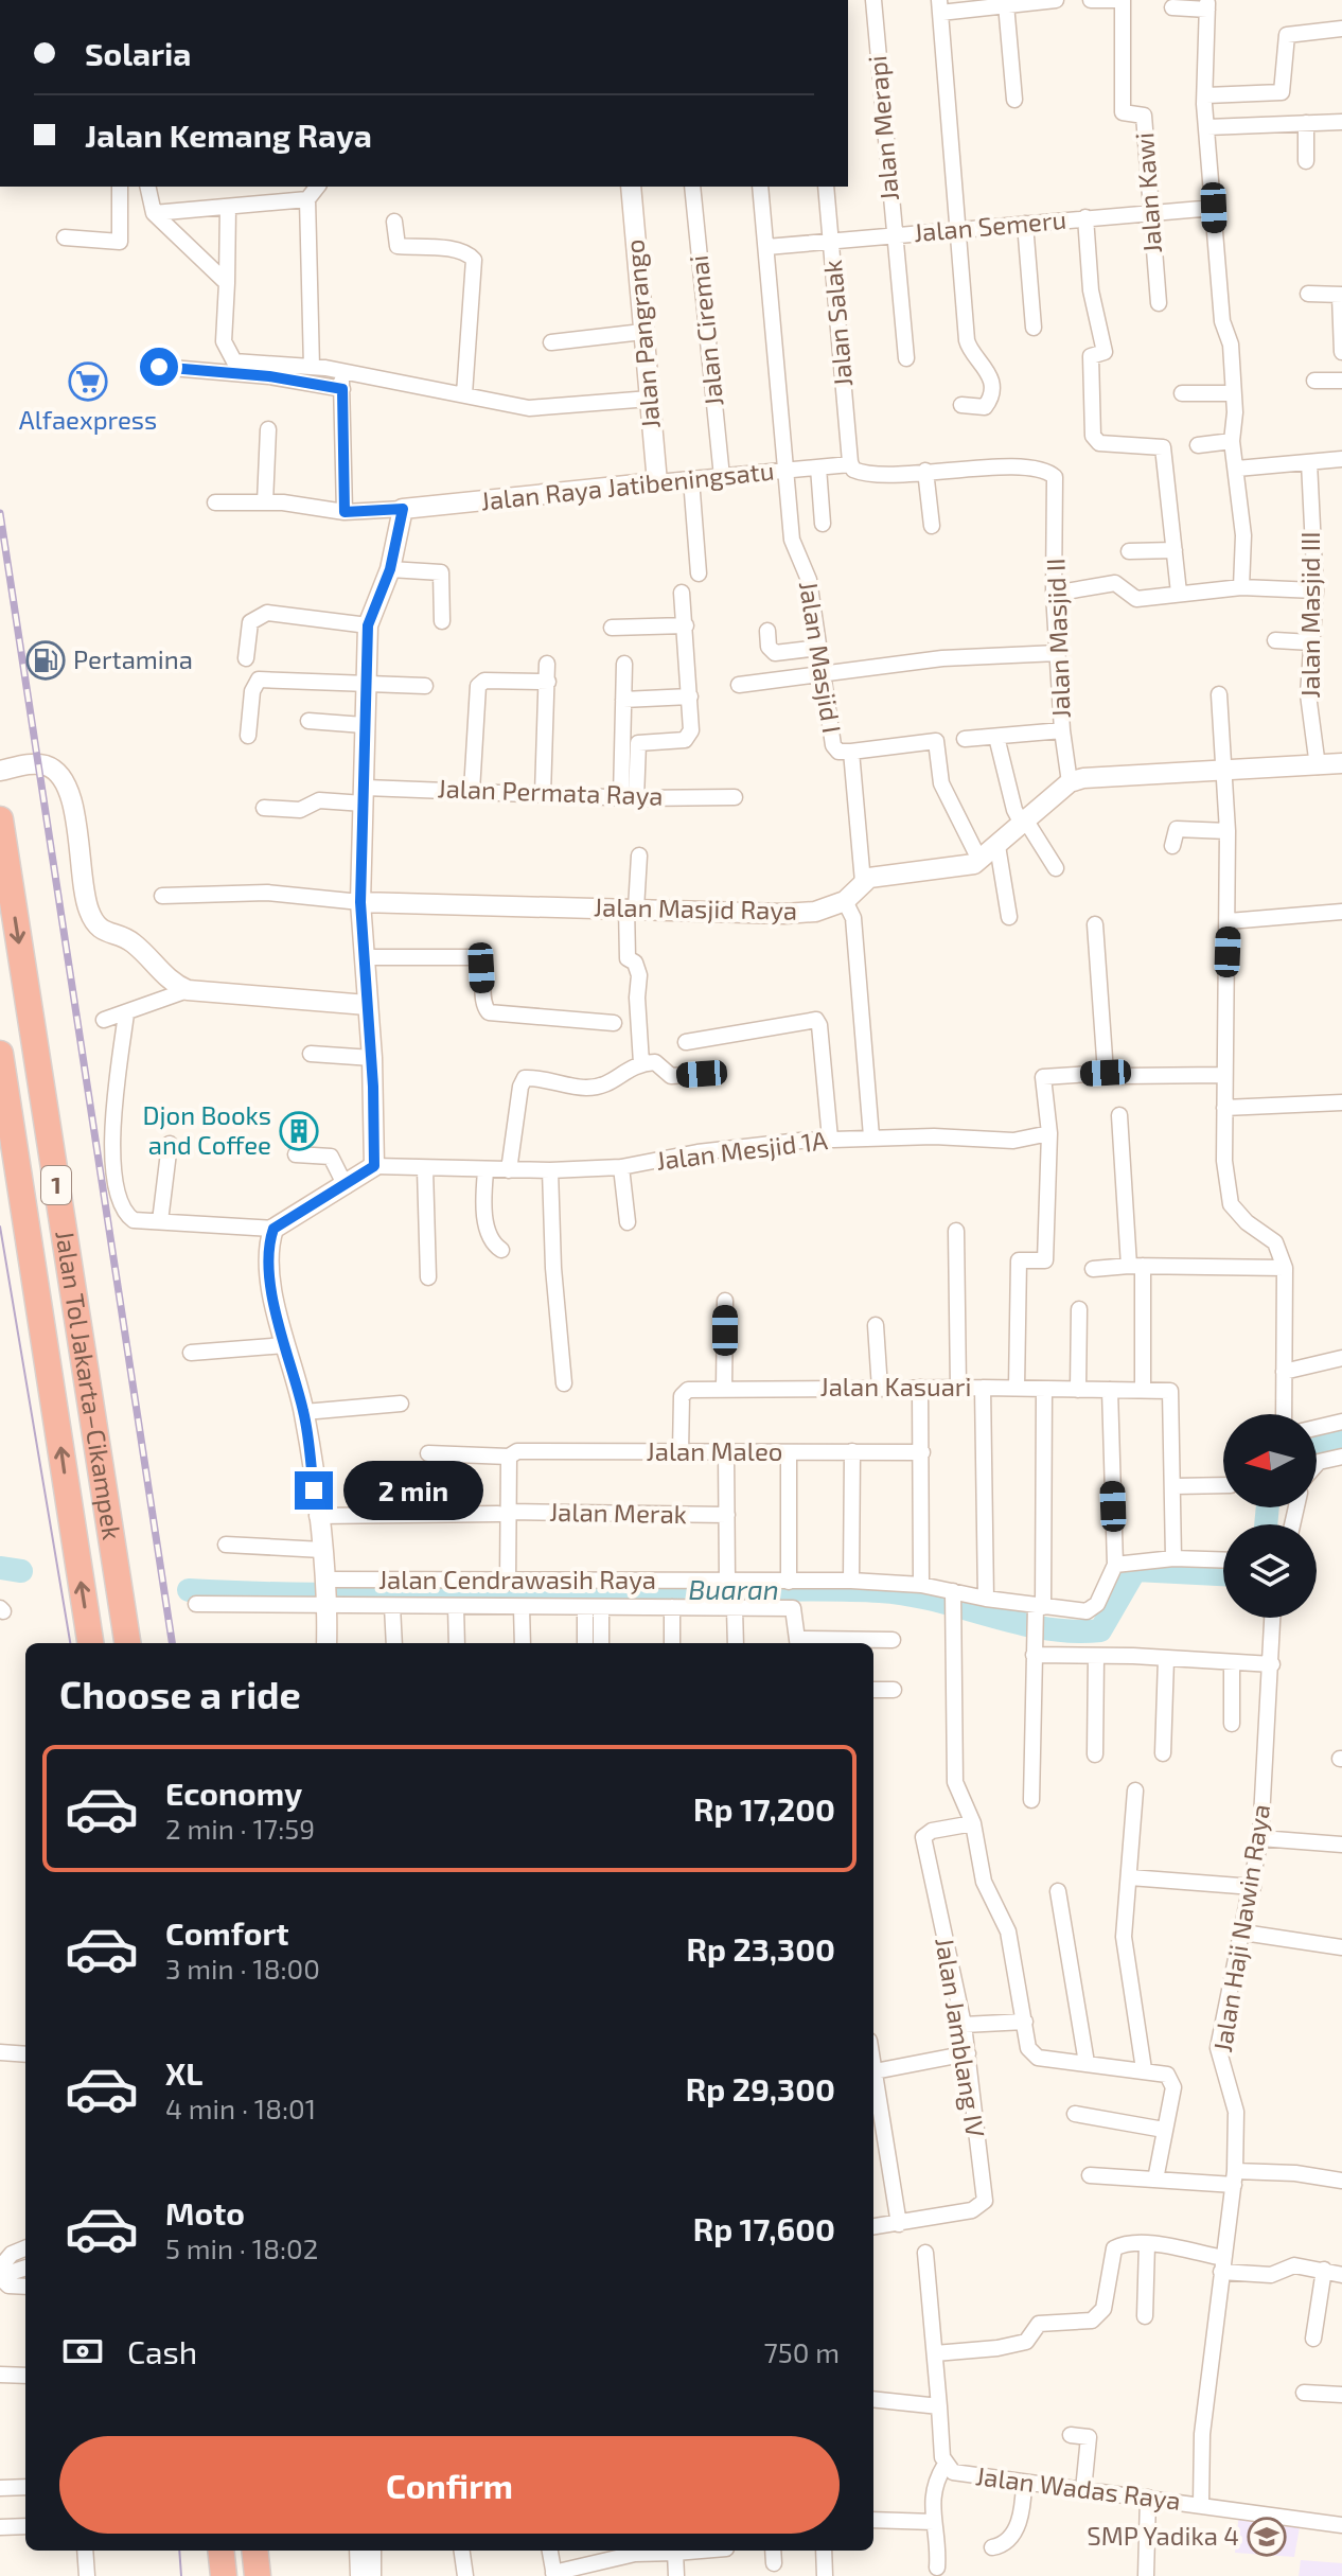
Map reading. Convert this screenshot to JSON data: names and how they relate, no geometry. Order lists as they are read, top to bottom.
{
  "streets": {
    "highway": ["1", "Jalan Tol Jakarta–Cikampek"],
    "street": [
      "Jalan Merapi",
      "Jalan Kawi",
      "Jalan Semeru",
      "Jalan Salak",
      "Jalan Ciremai",
      "Jalan Pangrango",
      "Jalan Raya Jatibeningsatu",
      "Jalan Masjid III",
      "Jalan Masjid II",
      "Jalan Masjid I",
      "Jalan Permata Raya",
      "Jalan Masjid Raya",
      "Jalan Mesjid 1A",
      "Jalan Kasuari",
      "Jalan Maleo",
      "Jalan Merak",
      "Jalan Cendrawasih Raya",
      "Jalan Haji Nawin Raya",
      "Jalan Jamblang IV",
      "Jalan Wadas Raya"
    ]
  },
  "crossings": [
    ["Jalan Merapi", "Jalan Semeru"],
    ["Jalan Kawi", "Jalan Semeru"],
    ["Jalan Semeru", "Jalan Salak"],
    ["Jalan Salak", "Jalan Raya Jatibeningsatu"],
    ["Jalan Ciremai", "Jalan Raya Jatibeningsatu"],
    ["Jalan Pangrango", "Jalan Raya Jatibeningsatu"],
    ["Jalan Raya Jatibeningsatu", "Jalan Masjid II"],
    ["Jalan Raya Jatibeningsatu", "Jalan Masjid I"],
    ["Jalan Kasuari", "Jalan Maleo"],
    ["Jalan Haji Nawin Raya", "Jalan Wadas Raya"]
  ],
  "water": ["Buaran"],
  "places": {
    "supermarket": ["Alfaexpress"],
    "fuel station": ["Pertamina"],
    "building": ["Djon Books and Coffee"],
    "school or university": ["SMP Yadika 4"]
  },
  "north": "left",
  "page": {
    "banner": ["Solaria", "Jalan Kemang Raya"],
    "bubble": "2 min",
    "heading": "Choose a ride",
    "list": [
      {
        "name": "Economy",
        "note": "2 min · 17:59",
        "value": "Rp 17,200"
      },
      {
        "name": "Comfort",
        "note": "3 min · 18:00",
        "value": "Rp 23,300"
      },
      {
        "name": "XL",
        "note": "4 min · 18:01",
        "value": "Rp 29,300"
      },
      {
        "name": "Moto",
        "note": "5 min · 18:02",
        "value": "Rp 17,600"
      }
    ],
    "pay": ["Cash", "750 m"],
    "buttons": "Confirm"
  }
}
